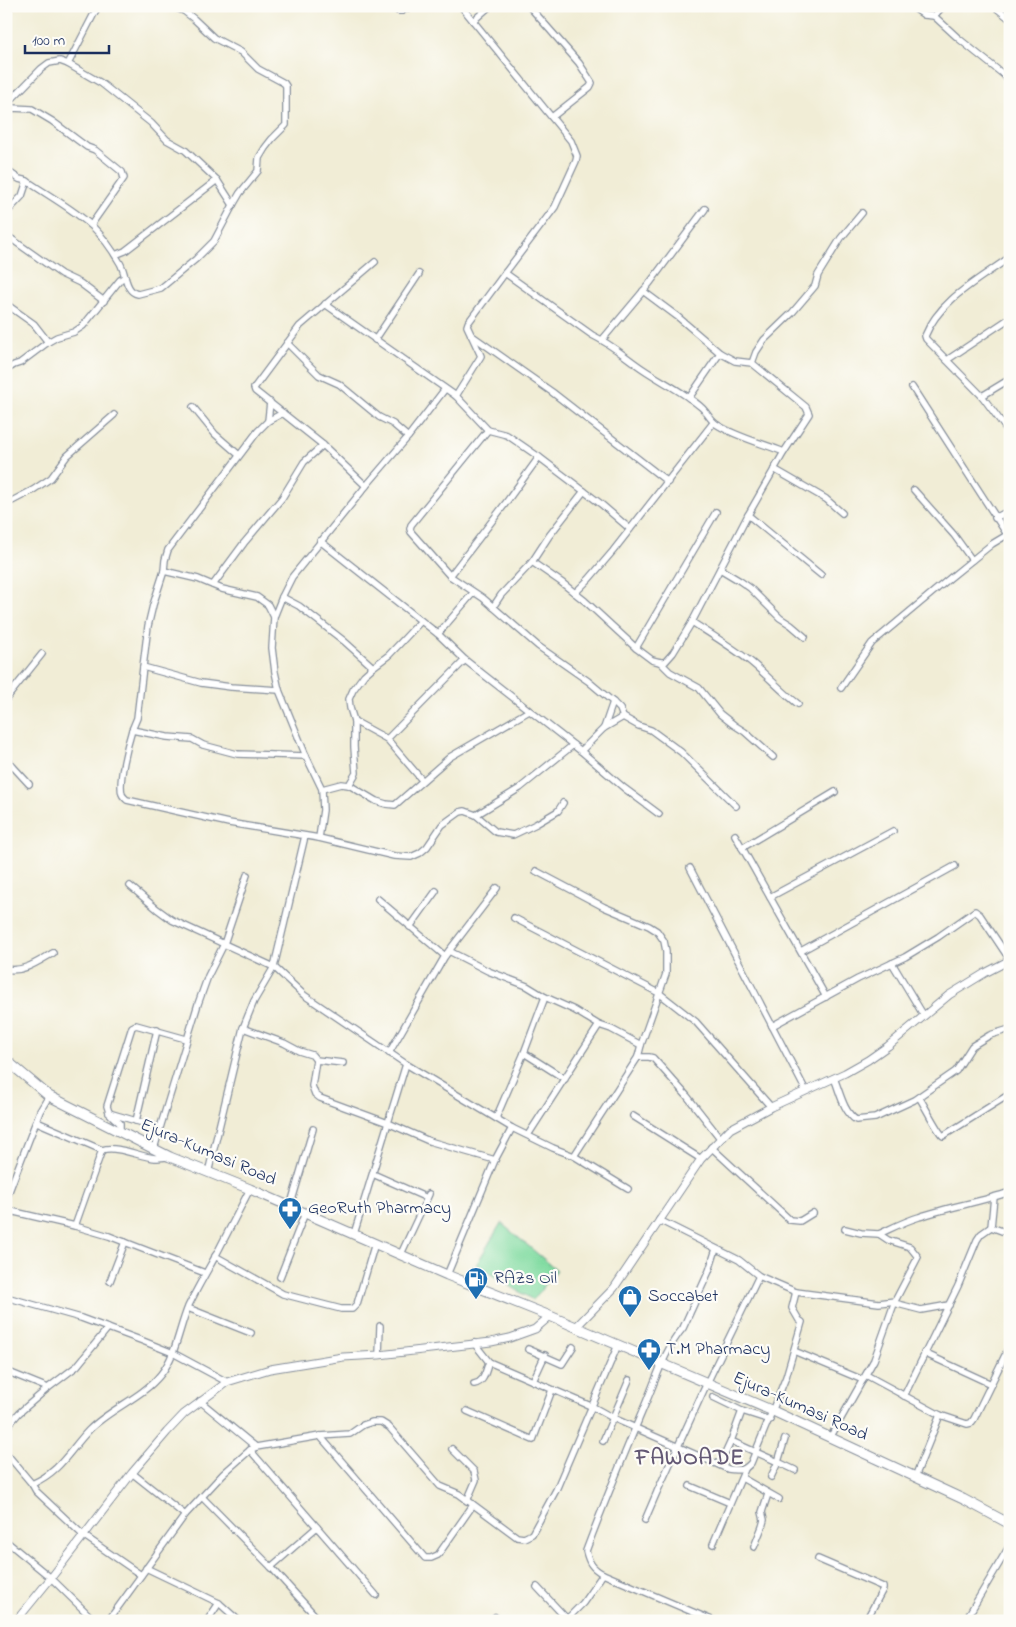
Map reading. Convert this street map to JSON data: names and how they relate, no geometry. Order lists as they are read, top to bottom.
{
  "streets": {
    "main road": ["Ejura-Kumasi Road"]
  },
  "districts": ["FAWOADE"],
  "places": {
    "pharmacy": ["GeoRuth Pharmacy", "T.M Pharmacy"],
    "fuel station": ["RAZs Oil"],
    "shop": ["Soccabet"]
  },
  "scale_bar": "100 m"
}
